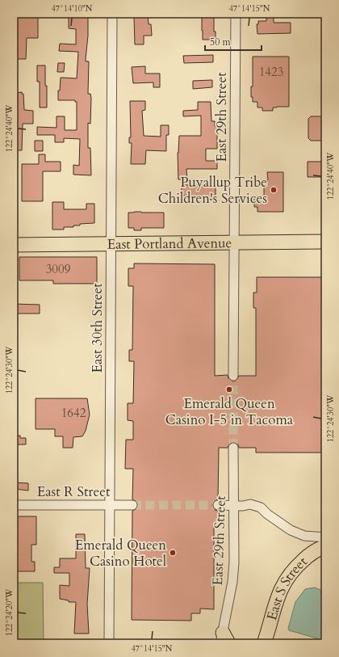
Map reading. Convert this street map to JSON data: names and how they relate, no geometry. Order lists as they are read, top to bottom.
{
  "streets": {
    "main road": ["East Portland Avenue", "East S Street"],
    "street": ["East 29th Street", "East 30th Street", "East R Street"]
  },
  "crossings": [
    ["East 29th Street", "East Portland Avenue"],
    ["East Portland Avenue", "East 30th Street"],
    ["East 30th Street", "East R Street"]
  ],
  "places": ["Puyallup Tribe Children's Services", "Emerald Queen Casino I-5 in Tacoma", "Emerald Queen Casino Hotel"],
  "house_numbers": ["1423", "3009", "1642"],
  "scale_bar": "50 m",
  "coordinates": [
    "47°14'10\"N",
    "47°14'15\"N",
    "122°24'40\"W",
    "122°24'30\"W",
    "122°24'20\"W"
  ]
}
